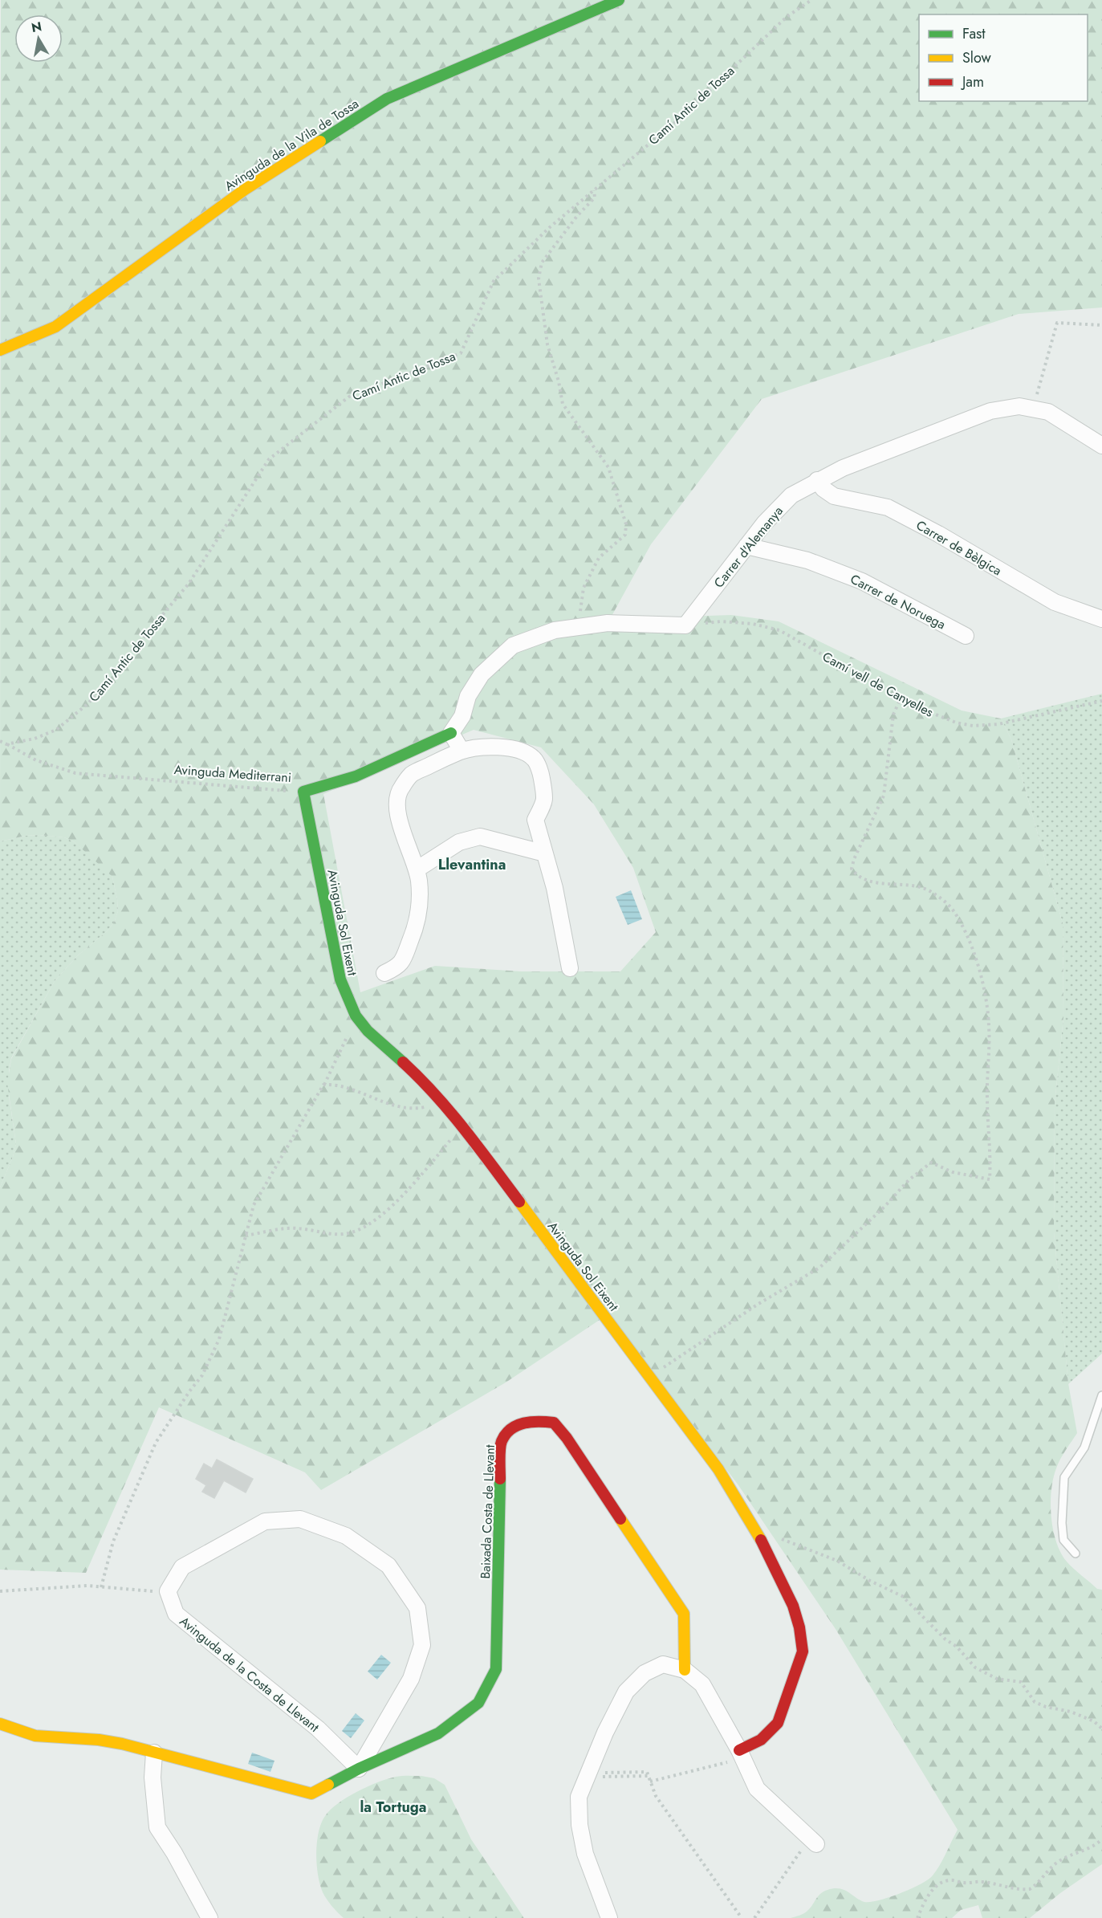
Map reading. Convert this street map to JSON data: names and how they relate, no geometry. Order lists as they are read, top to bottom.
{
  "streets": {
    "street": [
      "Avinguda de la Vila de Tossa",
      "Carrer d'Alemanya",
      "Carrer de Bèlgica",
      "Carrer de Noruega",
      "Avinguda Mediterrani",
      "Avinguda Sol Eixent",
      "Baixada Costa de Llevant",
      "Avinguda de la Costa de Llevant"
    ],
    "path": ["Camí Antic de Tossa", "Camí vell de Canyelles"]
  },
  "crossings": [
    ["Camí Antic de Tossa", "Avinguda Mediterrani"],
    ["Carrer d'Alemanya", "Carrer de Bèlgica"],
    ["Carrer d'Alemanya", "Carrer de Noruega"],
    ["Carrer d'Alemanya", "Camí vell de Canyelles"],
    ["Avinguda Mediterrani", "Avinguda Sol Eixent"],
    ["Baixada Costa de Llevant", "Avinguda de la Costa de Llevant"]
  ],
  "districts": ["Llevantina", "la Tortuga"],
  "legend": ["Fast", "Slow", "Jam"],
  "north": "top"
}
